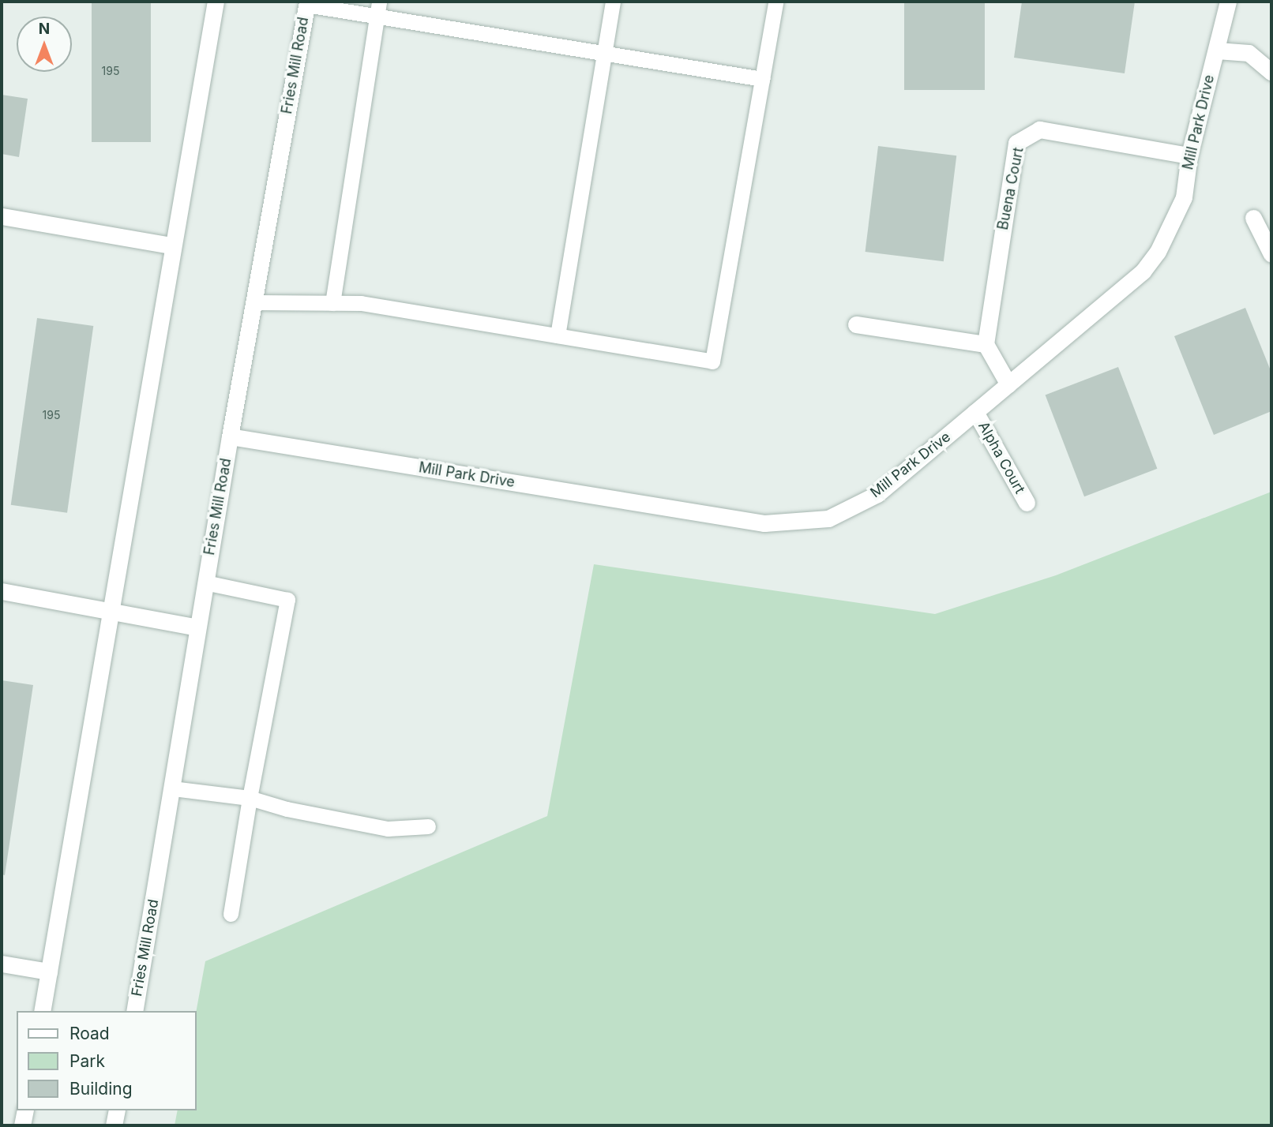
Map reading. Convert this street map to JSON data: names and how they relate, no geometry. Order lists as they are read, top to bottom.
{
  "streets": {
    "street": [
      "Fries Mill Road",
      "Mill Park Drive",
      "Buena Court",
      "Alpha Court"
    ]
  },
  "crossings": [
    ["Fries Mill Road", "Mill Park Drive"],
    ["Mill Park Drive", "Buena Court"],
    ["Mill Park Drive", "Alpha Court"]
  ],
  "house_numbers": ["195", "195"],
  "legend": ["Road", "Park", "Building"],
  "north": "top"
}
